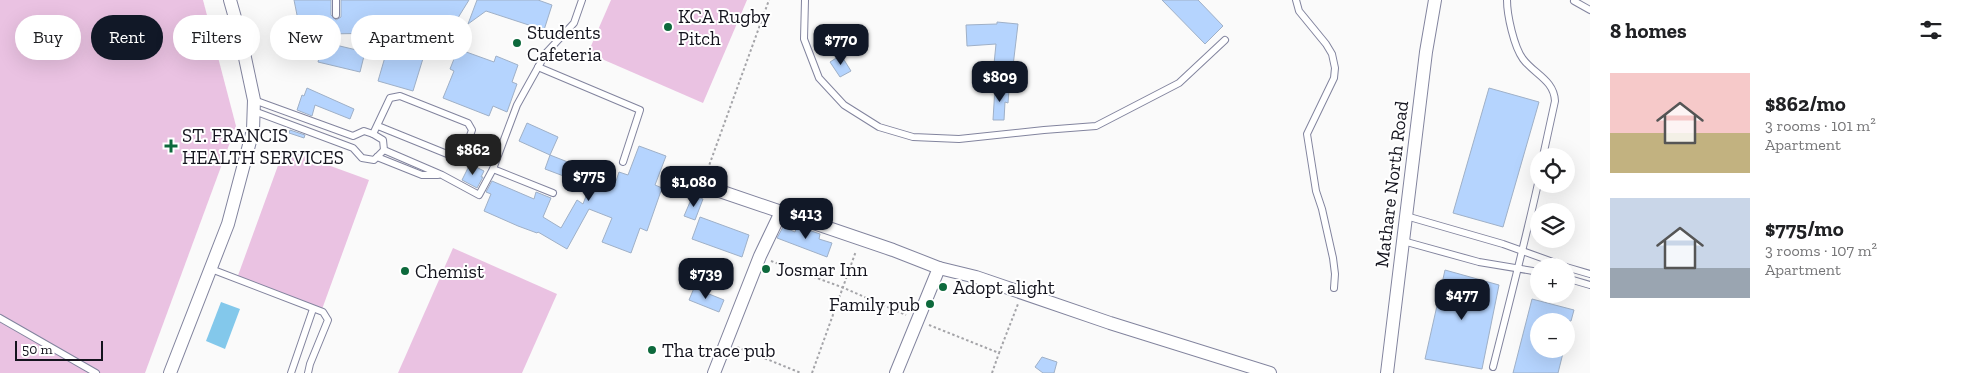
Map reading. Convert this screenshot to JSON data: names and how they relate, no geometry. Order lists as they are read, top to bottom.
{
  "streets": {
    "street": ["Mathare North Road"]
  },
  "places": {
    "other": [
      "KCA Rugby Pitch",
      "Students Cafeteria",
      "Josmar Inn",
      "Chemist",
      "Adopt alight",
      "Family pub",
      "Tha trace pub"
    ],
    "health": ["ST. FRANCIS HEALTH SERVICES"]
  },
  "scale_bar": "50 m",
  "page": {
    "heading": "8 homes",
    "chip": [
      "Buy",
      "Rent",
      "Filters",
      "New",
      "Apartment"
    ],
    "price": [
      "$770",
      "$809",
      "$862",
      "$775",
      "$1,080",
      "$413",
      "$739",
      "$477"
    ],
    "list": [
      {
        "name": "$862/mo",
        "note": "3 rooms · 101 m² · Apartment"
      },
      {
        "name": "$775/mo",
        "note": "3 rooms · 107 m² · Apartment"
      }
    ],
    "map_buttons": ["+", "−"],
    "scale": "50 m"
  }
}
